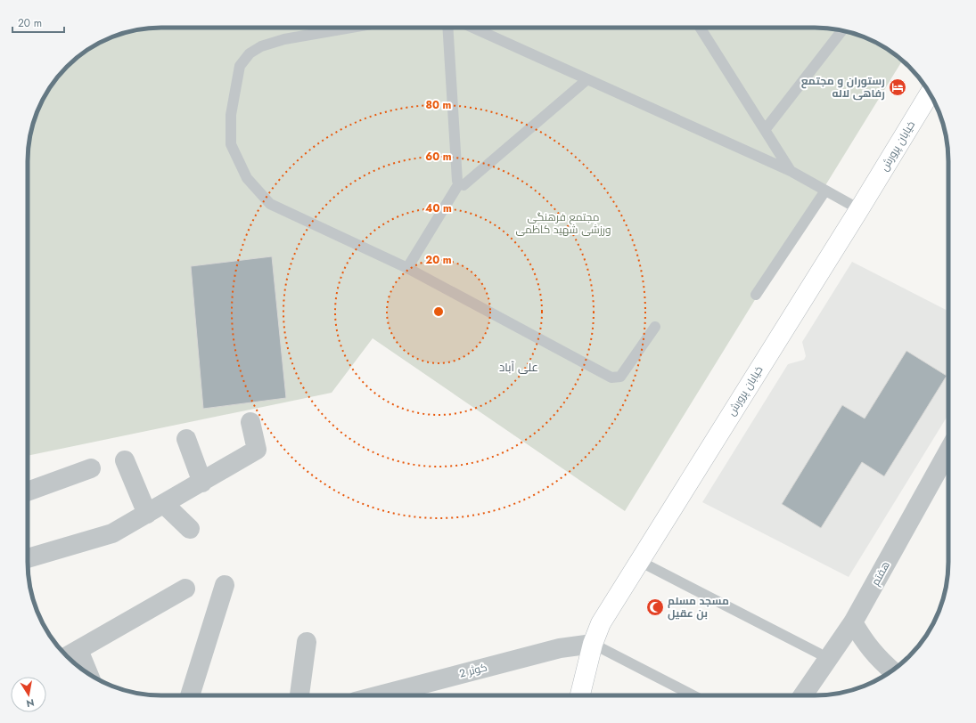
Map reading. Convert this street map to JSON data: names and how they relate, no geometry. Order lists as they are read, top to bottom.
{
  "streets": {
    "street": ["خیابان پرورش", "هفتم", "کوثر 2"]
  },
  "crossings": [
    ["خیابان پرورش", "کوثر 2"]
  ],
  "districts": ["علی آباد"],
  "parks": ["مجتمع فرهنگی ورزشی شهید کاظمی"],
  "places": {
    "hotel": ["رستوران و مجتمع رفاهی لاله"],
    "mosque": ["مسجد مسلم بن عقیل"]
  },
  "scale_bar": "20 m",
  "north": "bottom",
  "rings": [
    "80 m",
    "60 m",
    "40 m",
    "20 m"
  ]
}
